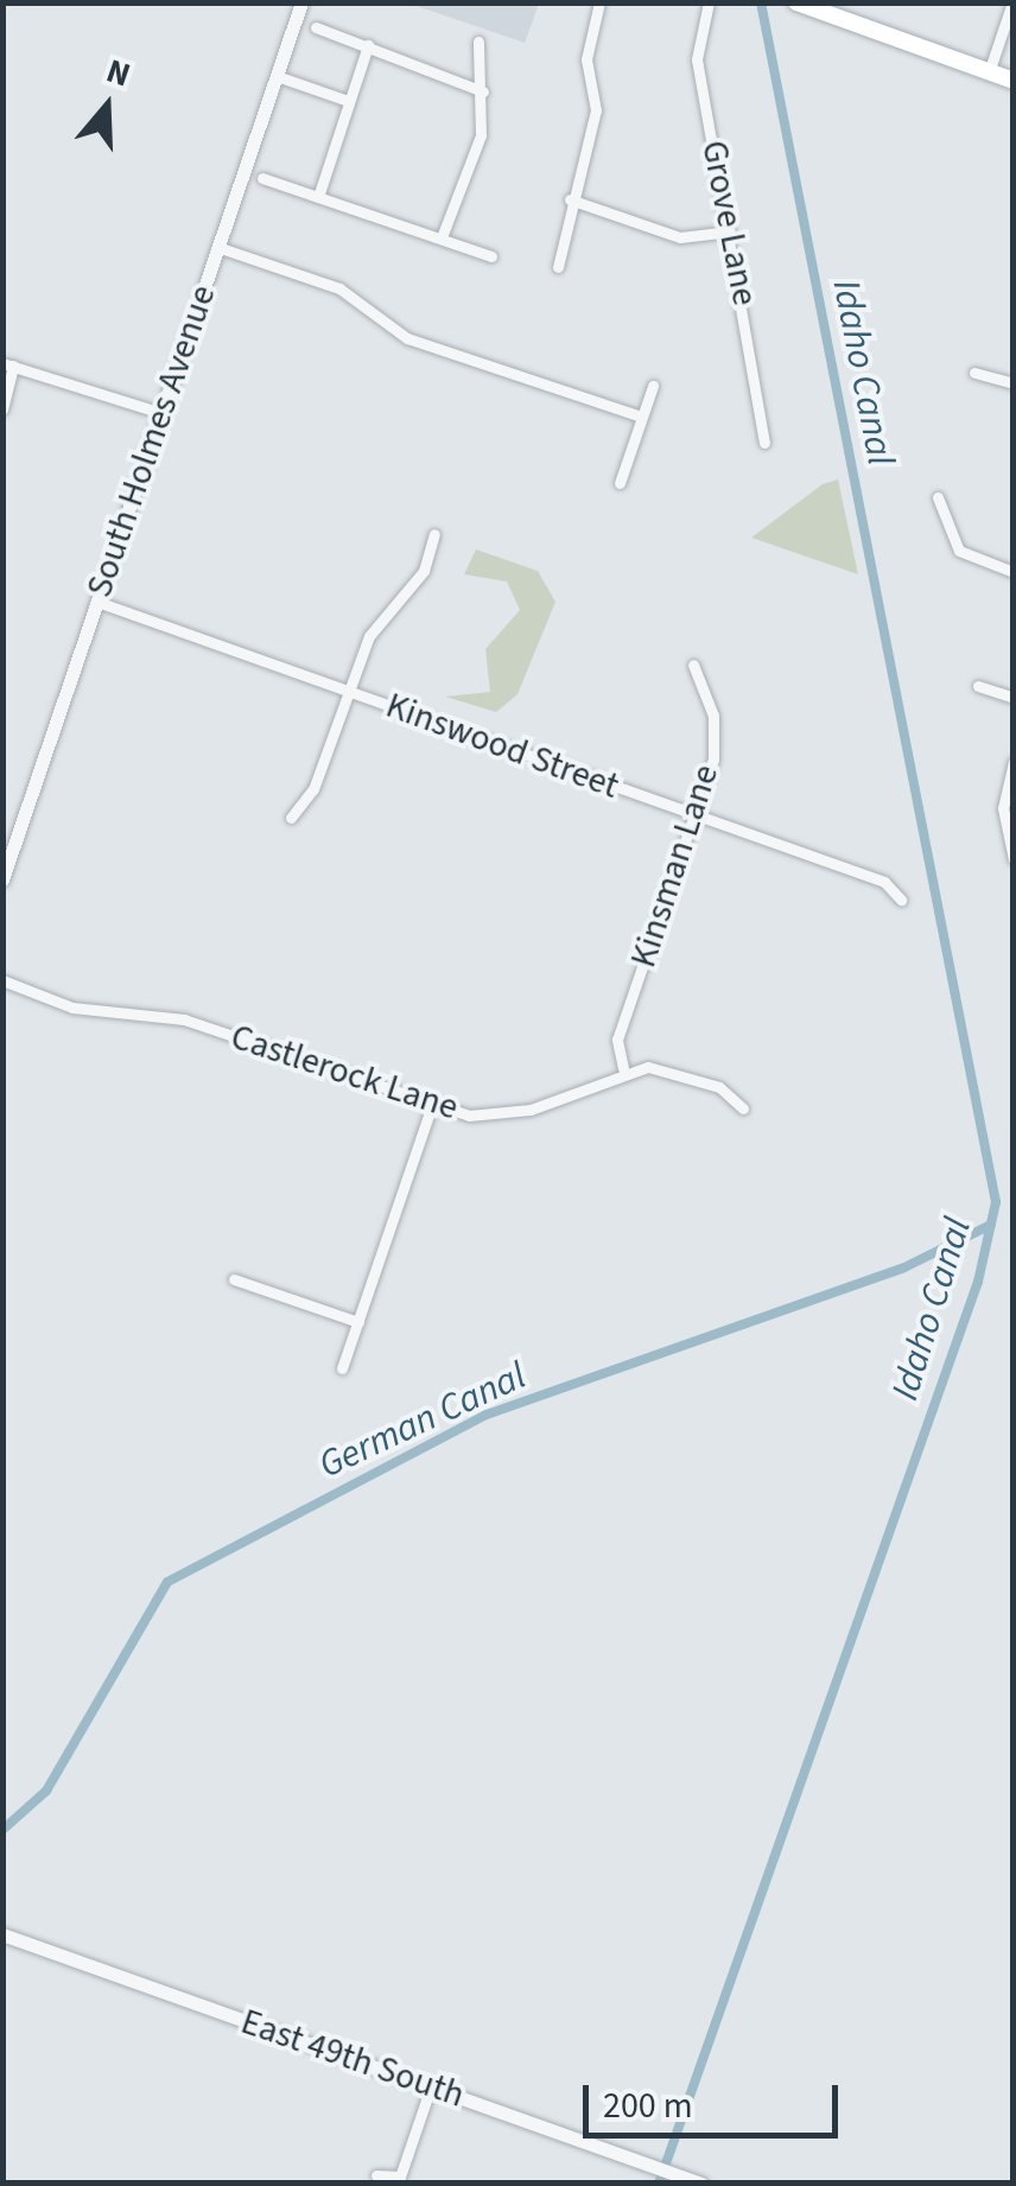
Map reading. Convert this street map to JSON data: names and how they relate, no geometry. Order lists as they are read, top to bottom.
{
  "streets": {
    "street": [
      "Grove Lane",
      "South Holmes Avenue",
      "Kinswood Street",
      "Kinsman Lane",
      "Castlerock Lane",
      "East 49th South"
    ]
  },
  "crossings": [
    ["South Holmes Avenue", "Kinswood Street"],
    ["Kinswood Street", "Kinsman Lane"],
    ["Kinsman Lane", "Castlerock Lane"]
  ],
  "water": ["Idaho Canal", "German Canal"],
  "scale_bar": "200 m",
  "north": "top"
}
